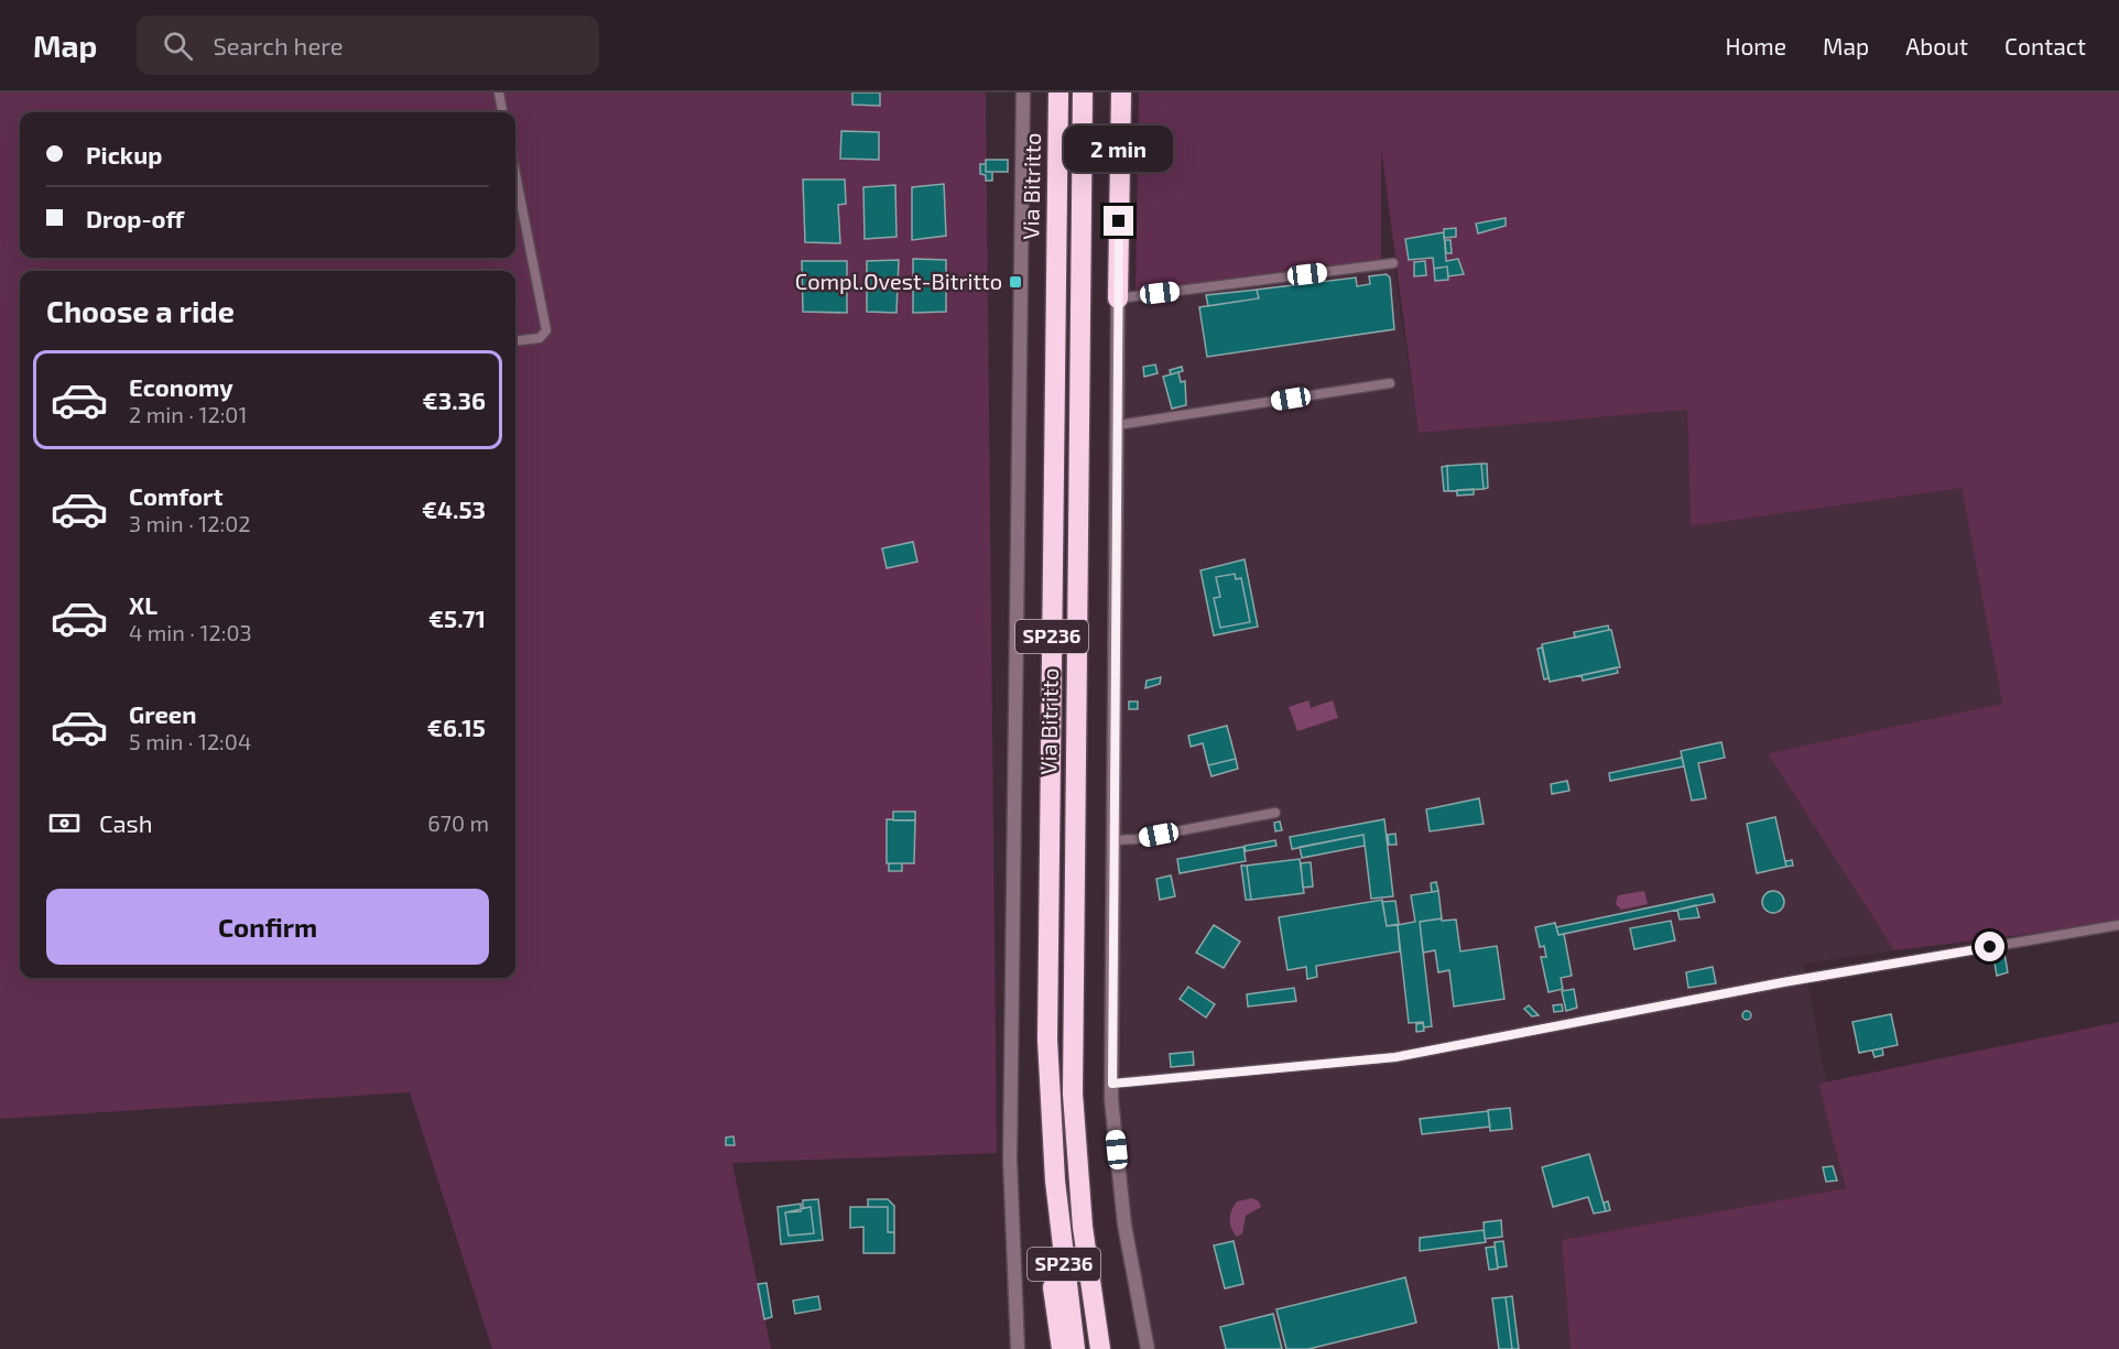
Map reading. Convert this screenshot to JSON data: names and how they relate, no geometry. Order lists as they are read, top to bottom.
{
  "streets": {
    "highway": ["Via Bitritto", "SP236"]
  },
  "places": {
    "transit": ["Compl.Ovest-Bitritto"]
  },
  "page": {
    "header": "Map",
    "search": "Search here",
    "nav": [
      "Home",
      "Map",
      "About",
      "Contact"
    ],
    "banner": ["Pickup", "Drop-off"],
    "bubble": "2 min",
    "heading": "Choose a ride",
    "list": [
      {
        "name": "Economy",
        "note": "2 min · 12:01",
        "value": "€3.36"
      },
      {
        "name": "Comfort",
        "note": "3 min · 12:02",
        "value": "€4.53"
      },
      {
        "name": "XL",
        "note": "4 min · 12:03",
        "value": "€5.71"
      },
      {
        "name": "Green",
        "note": "5 min · 12:04",
        "value": "€6.15"
      }
    ],
    "pay": ["Cash", "670 m"],
    "buttons": "Confirm"
  }
}
